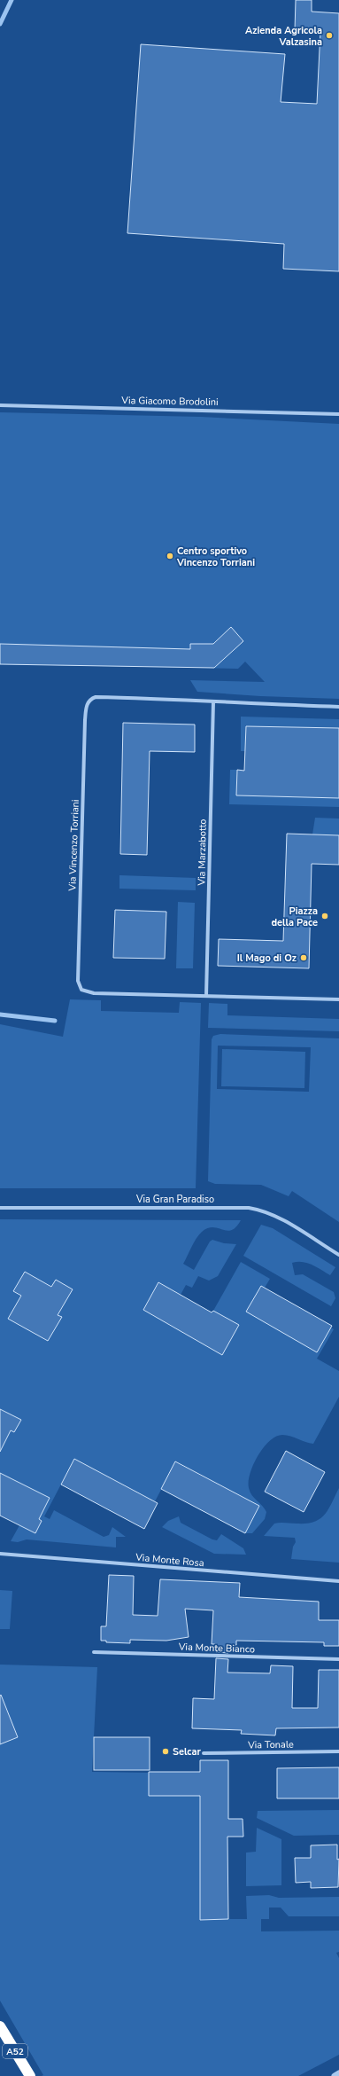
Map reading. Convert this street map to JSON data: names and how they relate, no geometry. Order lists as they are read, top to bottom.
{
  "streets": {
    "highway": ["A52"],
    "street": [
      "Via Giacomo Brodolini",
      "Via Vincenzo Torriani",
      "Via Marzabotto",
      "Via Gran Paradiso",
      "Via Monte Rosa",
      "Via Monte Bianco",
      "Via Tonale"
    ]
  },
  "crossings": [
    ["Via Vincenzo Torriani", "Via Marzabotto"]
  ],
  "places": [
    "Azienda Agricola Valzasina",
    "Centro sportivo Vincenzo Torriani",
    "Piazza della Pace",
    "Il Mago di Oz",
    "Selcar"
  ]
}
